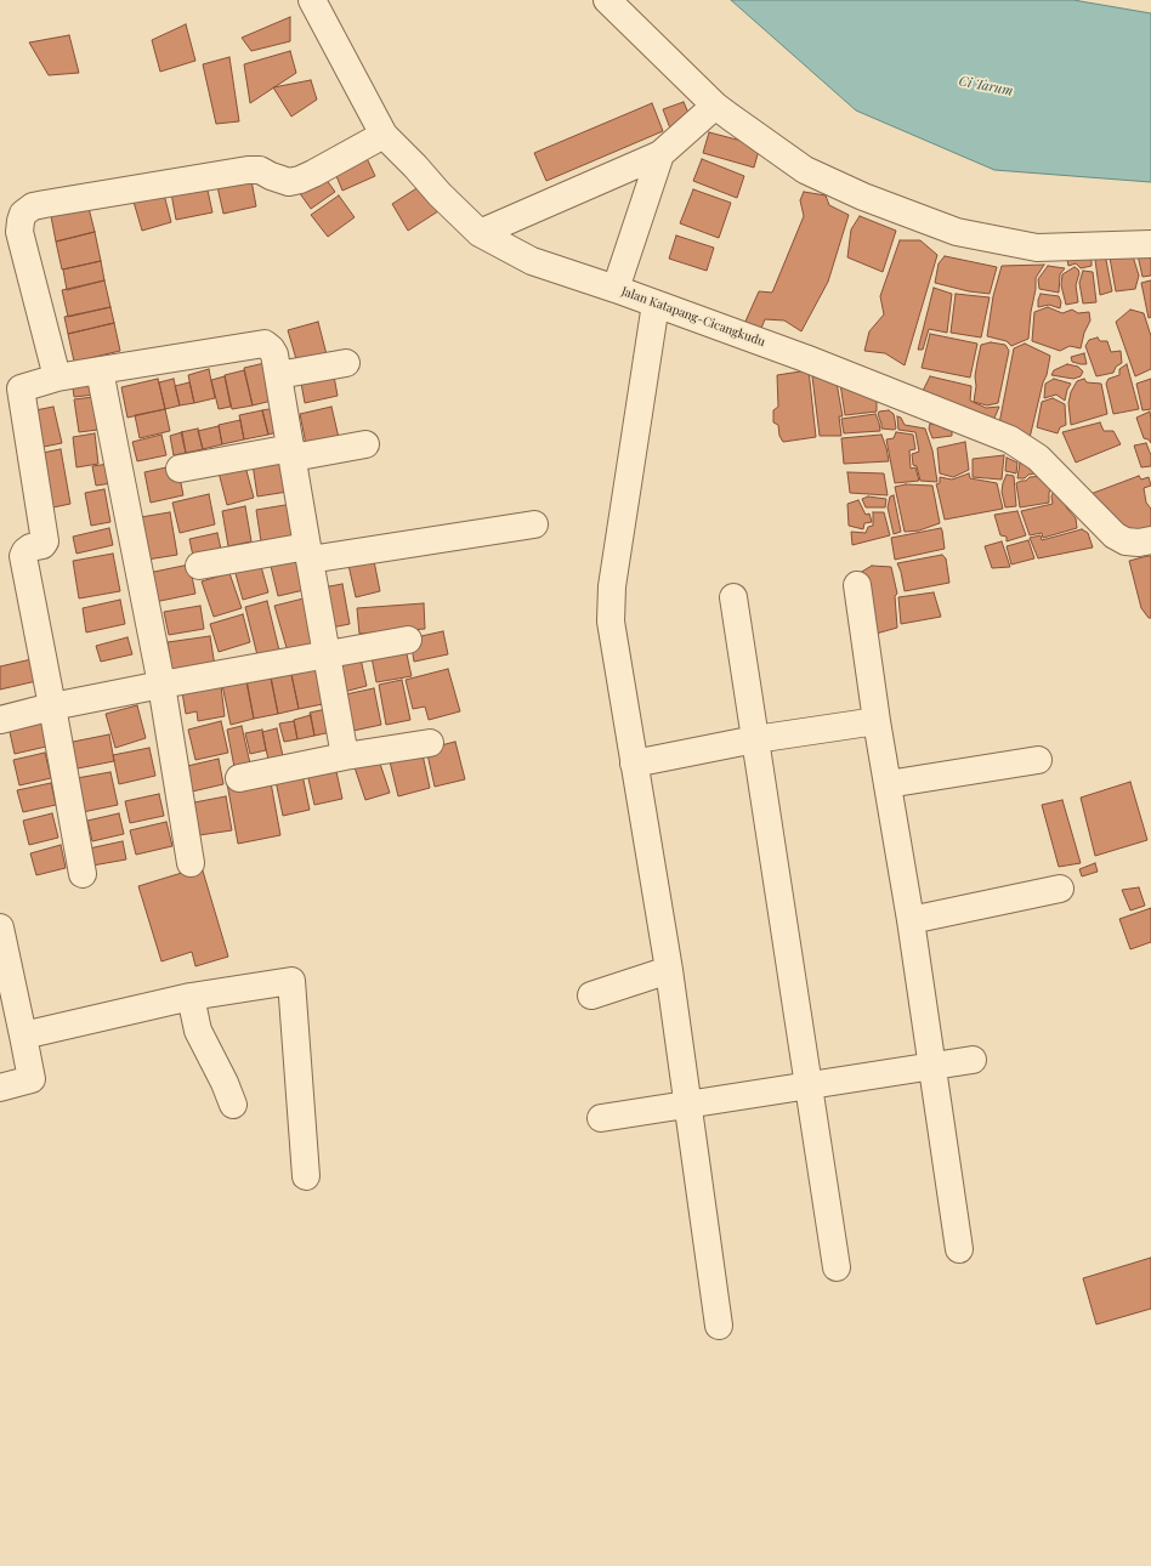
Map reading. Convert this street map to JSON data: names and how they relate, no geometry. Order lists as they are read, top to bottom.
{
  "streets": {
    "street": ["Jalan Katapang-Cicangkudu"]
  },
  "water": ["Ci Tarum"]
}
